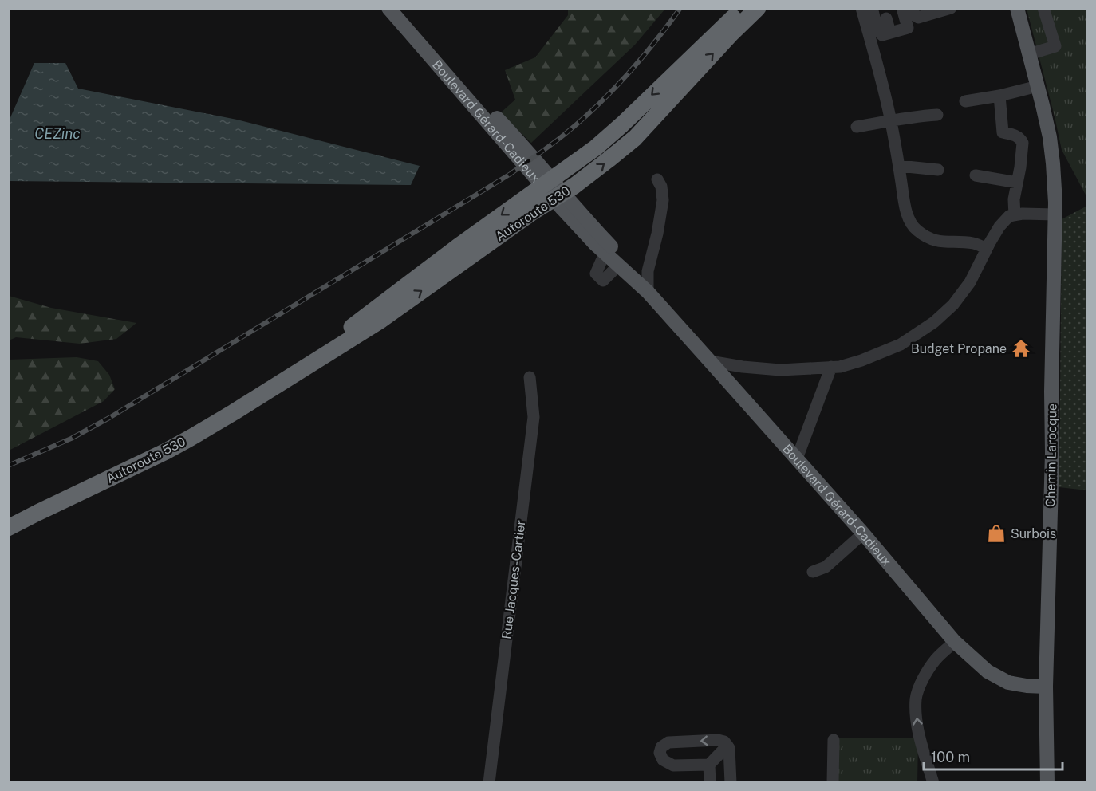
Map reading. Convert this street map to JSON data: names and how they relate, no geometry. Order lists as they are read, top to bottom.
{
  "streets": {
    "highway": ["Autoroute 530"],
    "main road": ["Boulevard Gérard-Cadieux", "Chemin Larocque"],
    "street": ["Rue Jacques-Cartier"]
  },
  "crossings": [
    ["Boulevard Gérard-Cadieux", "Autoroute 530"],
    ["Boulevard Gérard-Cadieux", "Chemin Larocque"]
  ],
  "water": ["CEZinc"],
  "places": {
    "temple": ["Budget Propane"],
    "shop": ["Surbois"]
  },
  "scale_bar": "100 m"
}
